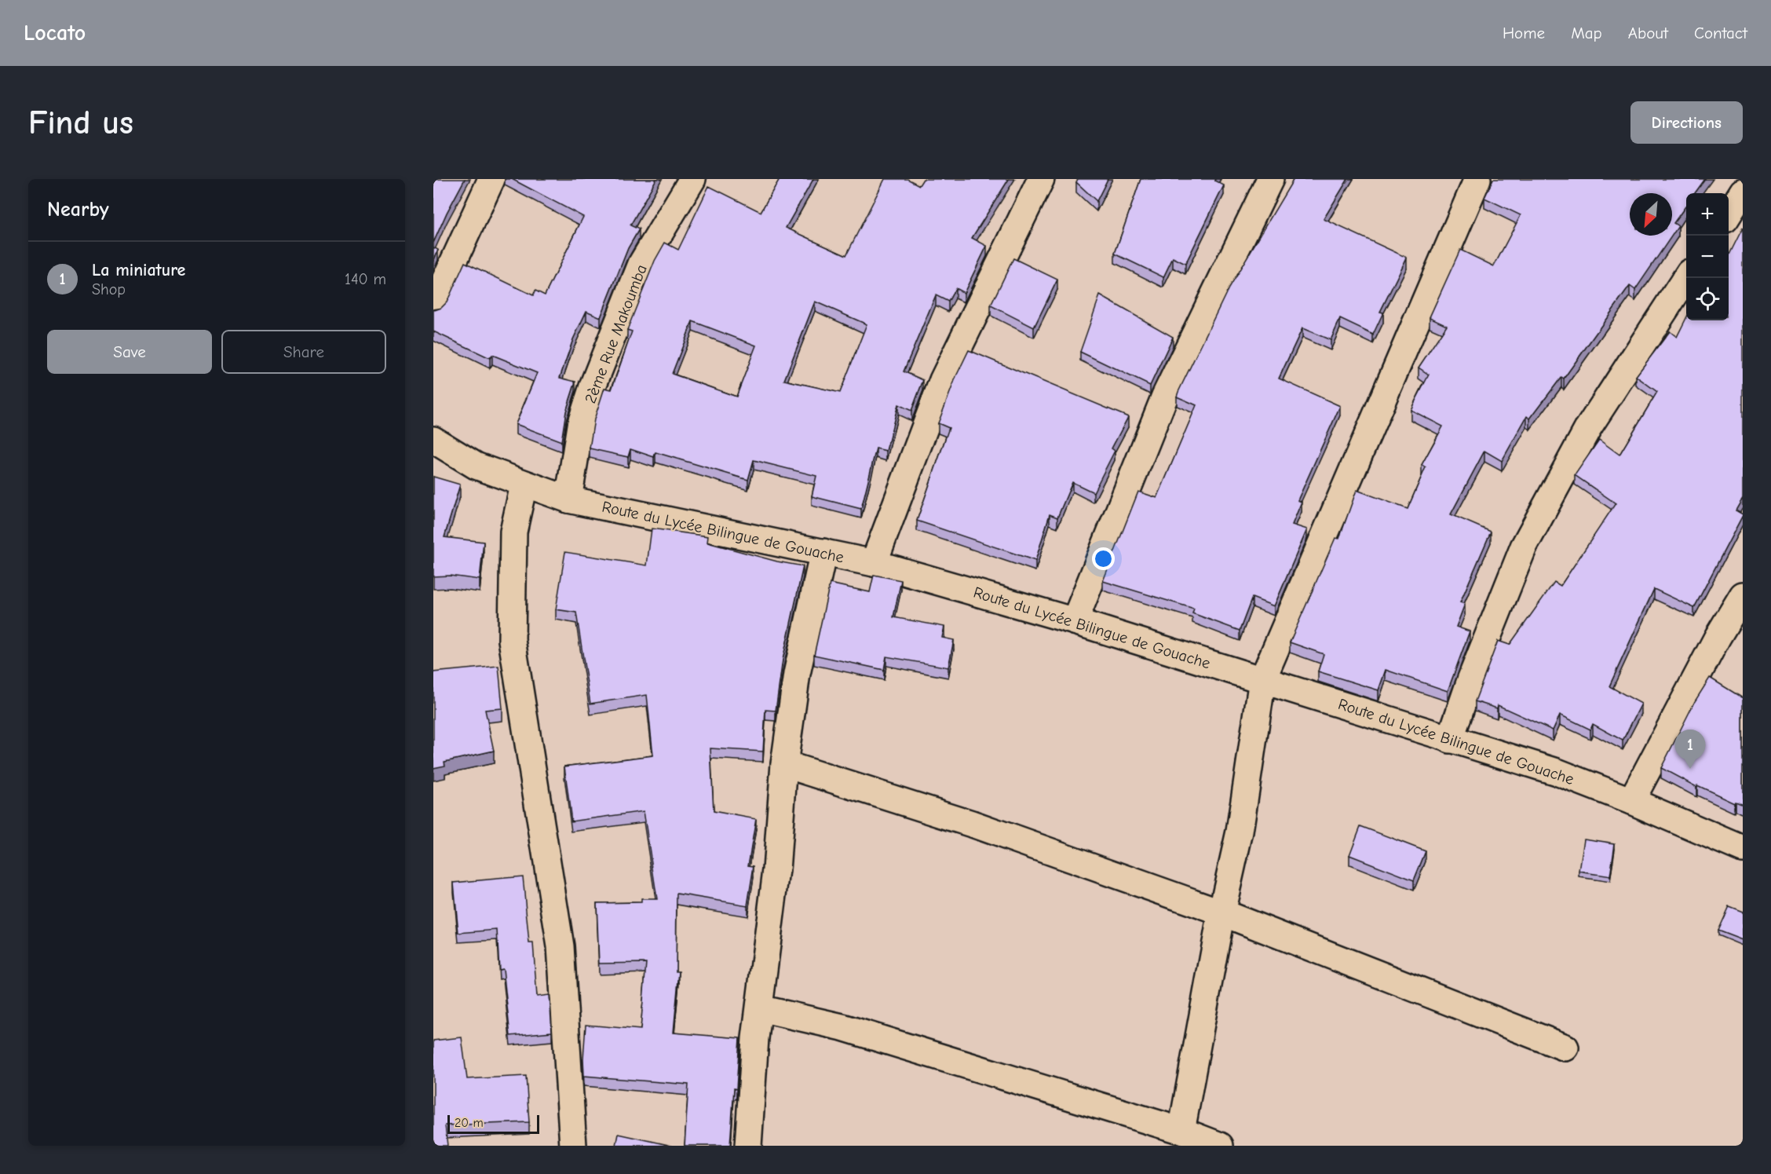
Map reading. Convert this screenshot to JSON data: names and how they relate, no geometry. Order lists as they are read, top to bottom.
{
  "streets": {
    "street": ["2ème Rue Makoumba", "Route du Lycée Bilingue de Gouache"]
  },
  "crossings": [
    ["2ème Rue Makoumba", "Route du Lycée Bilingue de Gouache"]
  ],
  "scale_bar": "20 m",
  "north": "bottom left",
  "page": {
    "header": "Locato",
    "nav": [
      "Home",
      "Map",
      "About",
      "Contact"
    ],
    "buttons": [
      "Directions",
      ["Save", "Share"]
    ],
    "title": "Find us",
    "heading": "Nearby",
    "map_buttons": ["+", "−"],
    "list": [
      {
        "mark": "1",
        "name": "La miniature",
        "note": "Shop",
        "value": "140 m"
      }
    ],
    "pins": "1",
    "scale": "20 m"
  }
}
